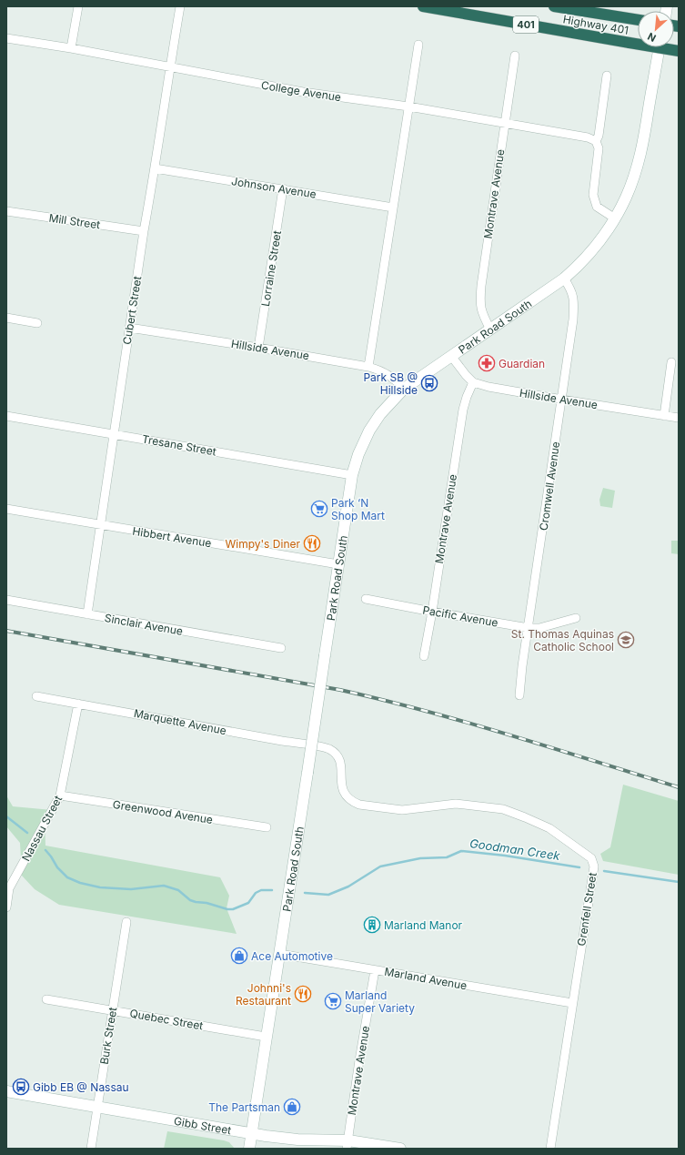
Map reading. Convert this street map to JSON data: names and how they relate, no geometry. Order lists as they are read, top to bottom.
{
  "streets": {
    "highway": ["401", "Highway 401"],
    "main road": ["Park Road South", "Gibb Street"],
    "street": [
      "College Avenue",
      "Johnson Avenue",
      "Montrave Avenue",
      "Mill Street",
      "Lorraine Street",
      "Cubert Street",
      "Hillside Avenue",
      "Tresane Street",
      "Cromwell Avenue",
      "Hibbert Avenue",
      "Pacific Avenue",
      "Sinclair Avenue",
      "Marquette Avenue",
      "Greenwood Avenue",
      "Nassau Street",
      "Grenfell Street",
      "Marland Avenue",
      "Quebec Street",
      "Burk Street"
    ]
  },
  "crossings": [
    ["College Avenue", "Montrave Avenue"],
    ["College Avenue", "Cubert Street"],
    ["Johnson Avenue", "Lorraine Street"],
    ["Johnson Avenue", "Cubert Street"],
    ["Montrave Avenue", "Park Road South"],
    ["Montrave Avenue", "Hillside Avenue"],
    ["Montrave Avenue", "Pacific Avenue"],
    ["Montrave Avenue", "Marland Avenue"],
    ["Montrave Avenue", "Gibb Street"],
    ["Mill Street", "Cubert Street"],
    ["Lorraine Street", "Hillside Avenue"],
    ["Cubert Street", "Hillside Avenue"],
    ["Cubert Street", "Tresane Street"],
    ["Cubert Street", "Hibbert Avenue"],
    ["Cubert Street", "Sinclair Avenue"],
    ["Park Road South", "Hillside Avenue"],
    ["Park Road South", "Tresane Street"],
    ["Park Road South", "Cromwell Avenue"],
    ["Park Road South", "Hibbert Avenue"],
    ["Park Road South", "Marland Avenue"],
    ["Park Road South", "Quebec Street"],
    ["Park Road South", "Gibb Street"],
    ["Hillside Avenue", "Cromwell Avenue"],
    ["Cromwell Avenue", "Pacific Avenue"],
    ["Marquette Avenue", "Nassau Street"],
    ["Marquette Avenue", "Grenfell Street"],
    ["Greenwood Avenue", "Nassau Street"],
    ["Grenfell Street", "Marland Avenue"],
    ["Quebec Street", "Burk Street"],
    ["Burk Street", "Gibb Street"]
  ],
  "water": ["Goodman Creek"],
  "places": {
    "pharmacy": ["Guardian"],
    "bus stop": ["Park SB @ Hillside", "Gibb EB @ Nassau"],
    "supermarket": ["Park ‘N Shop Mart", "Marland Super Variety"],
    "restaurant": ["Wimpy's Diner", "Johnni's Restaurant"],
    "school or university": ["St. Thomas Aquinas Catholic School"],
    "building": ["Marland Manor"],
    "shop": ["Ace Automotive", "The Partsman"]
  },
  "north": "bottom left"
}
